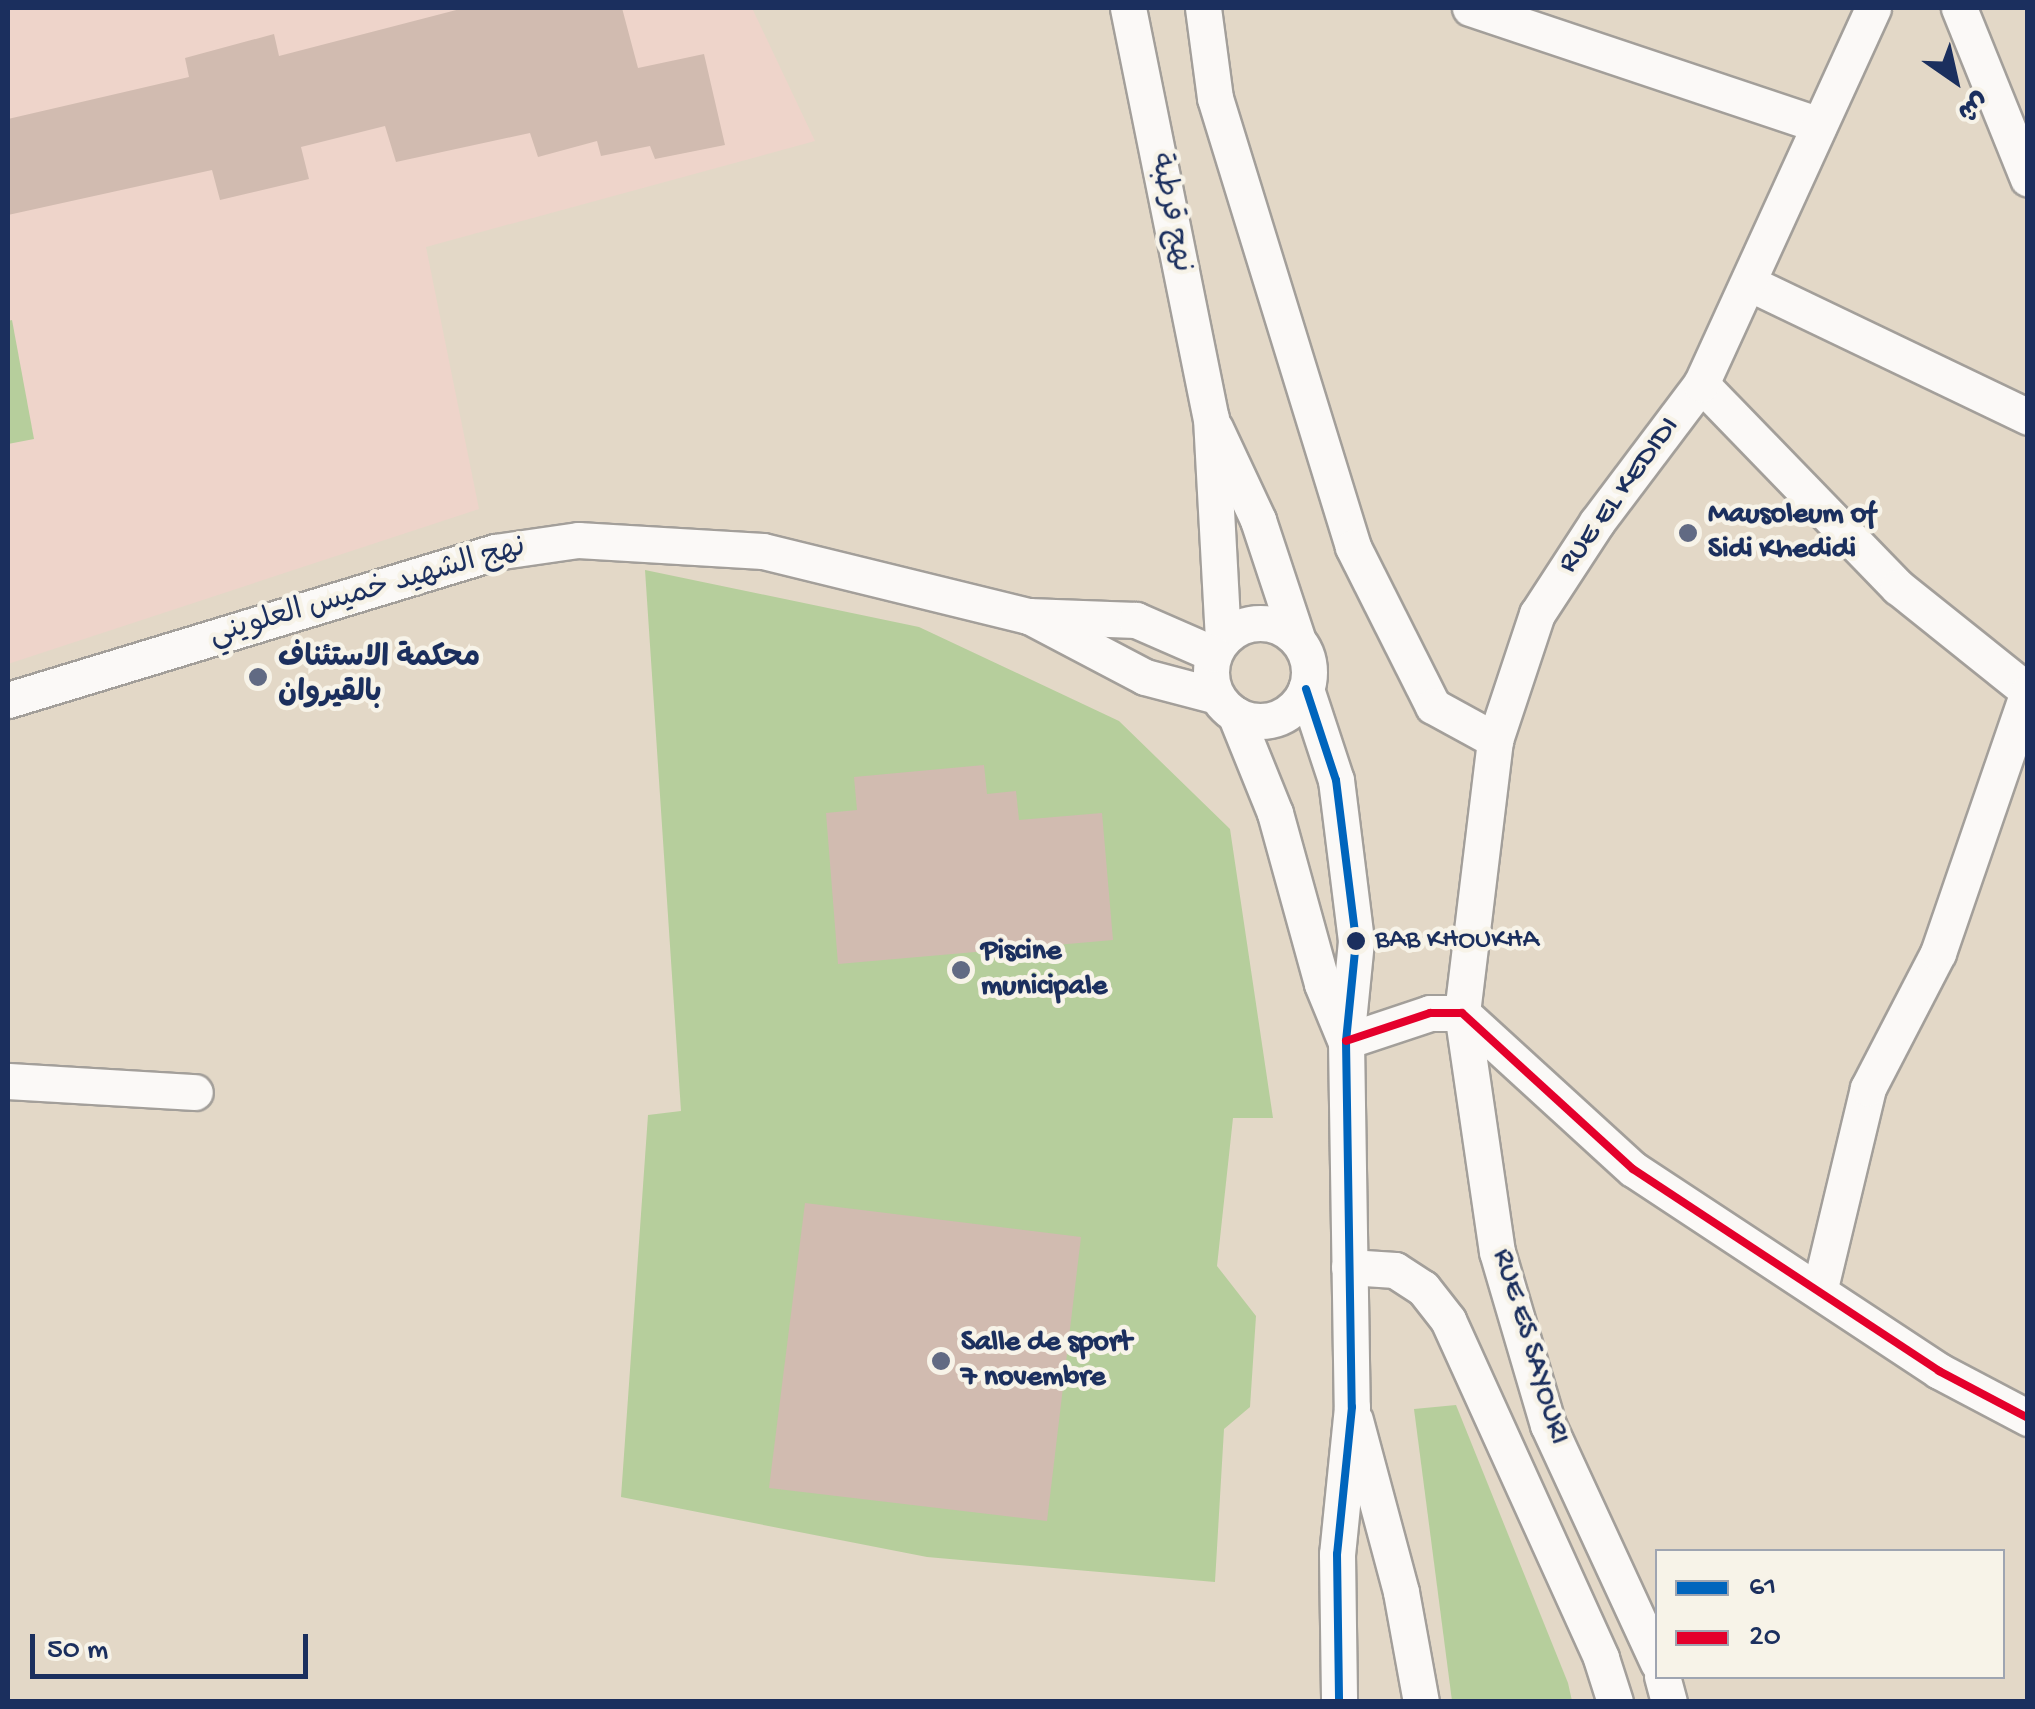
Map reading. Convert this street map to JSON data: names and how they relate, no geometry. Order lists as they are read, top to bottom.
{
  "streets": {
    "street": [
      "نهج قرطبة",
      "RUE EL KEDIDI",
      "نهج الشهيد خميس العلويني",
      "RUE ES SAYOURI"
    ]
  },
  "crossings": [
    ["نهج قرطبة", "نهج الشهيد خميس العلويني"],
    ["RUE EL KEDIDI", "RUE ES SAYOURI"]
  ],
  "places": [
    "Mausoleum of Sidi Khedidi",
    "محكمة الاستئناف بالقيروان",
    "BAB KHOUKHA",
    "Piscine municipale",
    "Salle de sport 7 novembre"
  ],
  "lines": ["transit line 61", "transit line 20"],
  "legend": ["61", "20"],
  "scale_bar": "50 m",
  "north": "bottom right"
}
